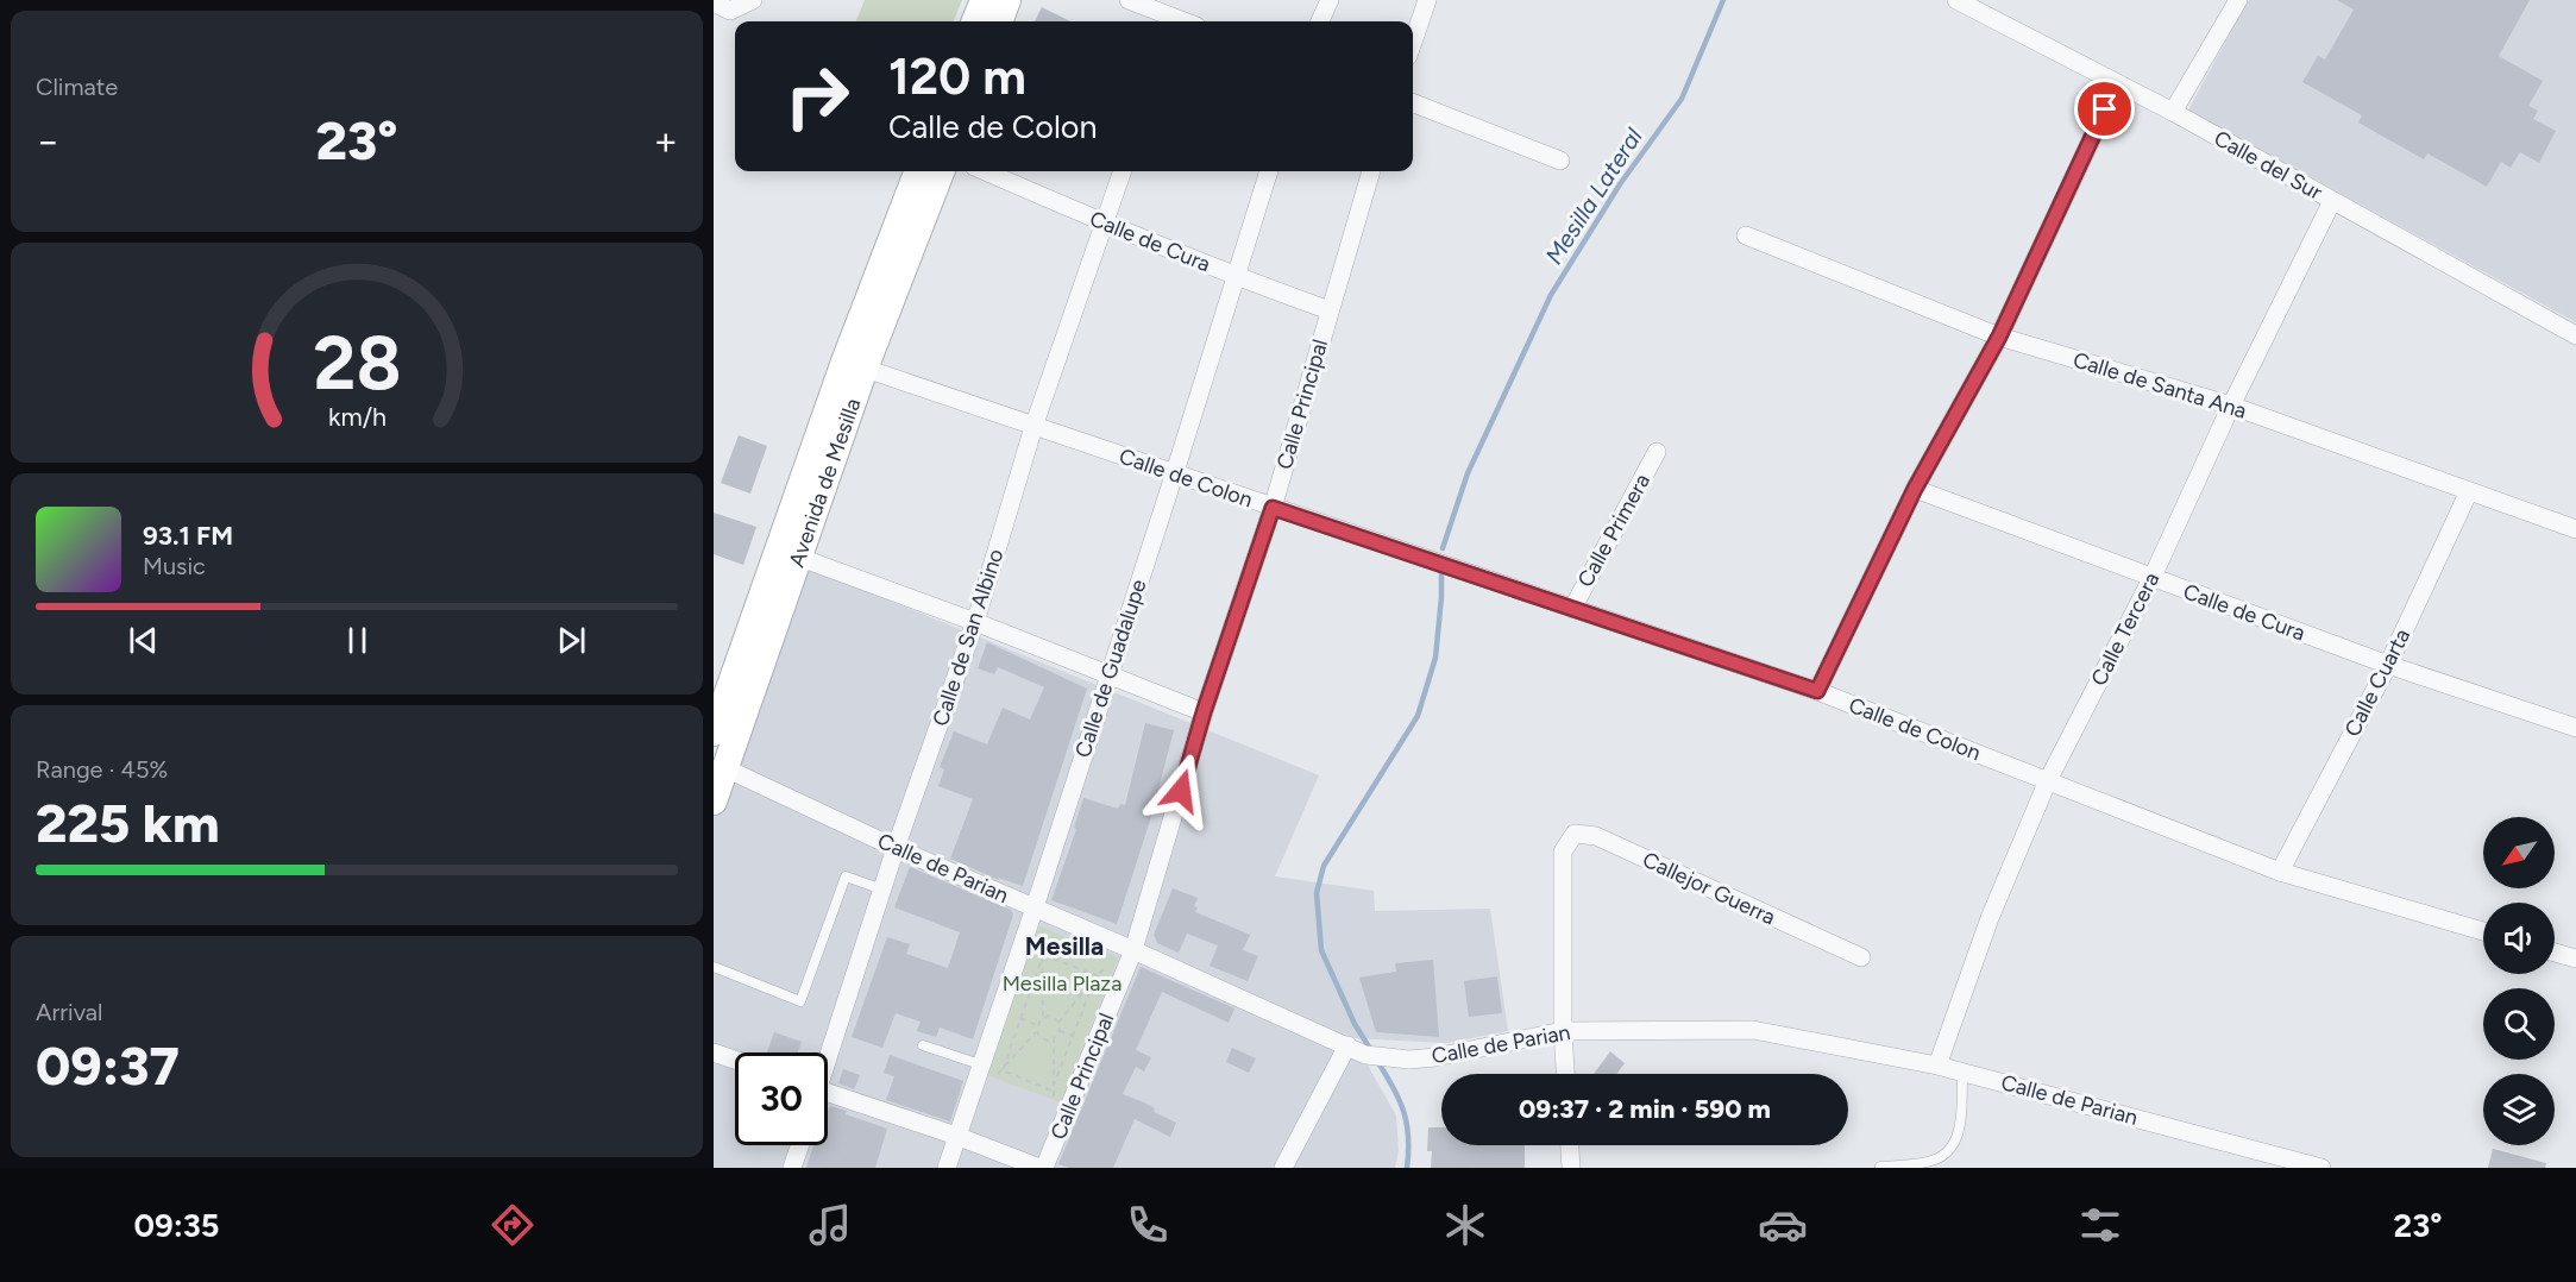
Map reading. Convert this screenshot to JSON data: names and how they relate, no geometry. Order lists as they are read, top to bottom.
{
  "streets": {
    "main road": ["Avenida de Mesilla"],
    "street": [
      "Calle del Sur",
      "Calle de Cura",
      "Calle de Santa Ana",
      "Calle Principal",
      "Calle de Colon",
      "Calle Primera",
      "Calle Tercera",
      "Calle de San Albino",
      "Calle de Guadalupe",
      "Calle Cuarta",
      "Calle de Parian",
      "Callejor Guerra"
    ]
  },
  "crossings": [
    ["Calle del Sur", "Calle Tercera"],
    ["Calle de Cura", "Calle Principal"],
    ["Calle de Cura", "Calle Tercera"],
    ["Calle de Cura", "Calle de San Albino"],
    ["Calle de Cura", "Calle de Guadalupe"],
    ["Calle de Cura", "Calle Cuarta"],
    ["Calle de Santa Ana", "Calle Tercera"],
    ["Calle de Santa Ana", "Calle Cuarta"],
    ["Calle Principal", "Calle de Colon"],
    ["Calle Principal", "Calle de Parian"],
    ["Calle de Colon", "Avenida de Mesilla"],
    ["Calle de Colon", "Calle Primera"],
    ["Calle de Colon", "Calle Tercera"],
    ["Calle de Colon", "Calle de San Albino"],
    ["Calle de Colon", "Calle de Guadalupe"],
    ["Calle de Colon", "Calle Cuarta"],
    ["Avenida de Mesilla", "Calle de Parian"],
    ["Calle Tercera", "Calle de Parian"],
    ["Calle de San Albino", "Calle de Parian"],
    ["Calle de Guadalupe", "Calle de Parian"],
    ["Calle de Parian", "Callejor Guerra"]
  ],
  "districts": ["Mesilla"],
  "water": ["Mesilla Lateral"],
  "parks": ["Mesilla Plaza"],
  "north": "bottom left",
  "page": {
    "tile": [
      "Climate",
      ["Range · 45%", "225 km"],
      ["Arrival", "09:37"]
    ],
    "turn": ["120 m", "Calle de Colon"],
    "heat": ["−", "23°", "+"],
    "song": ["93.1 FM", "Music"],
    "limit": "30",
    "trip": "09:37 · 2 min · 590 m",
    "tabs": ["09:35", "23°"],
    "gauge": ["28", "km/h"]
  }
}
